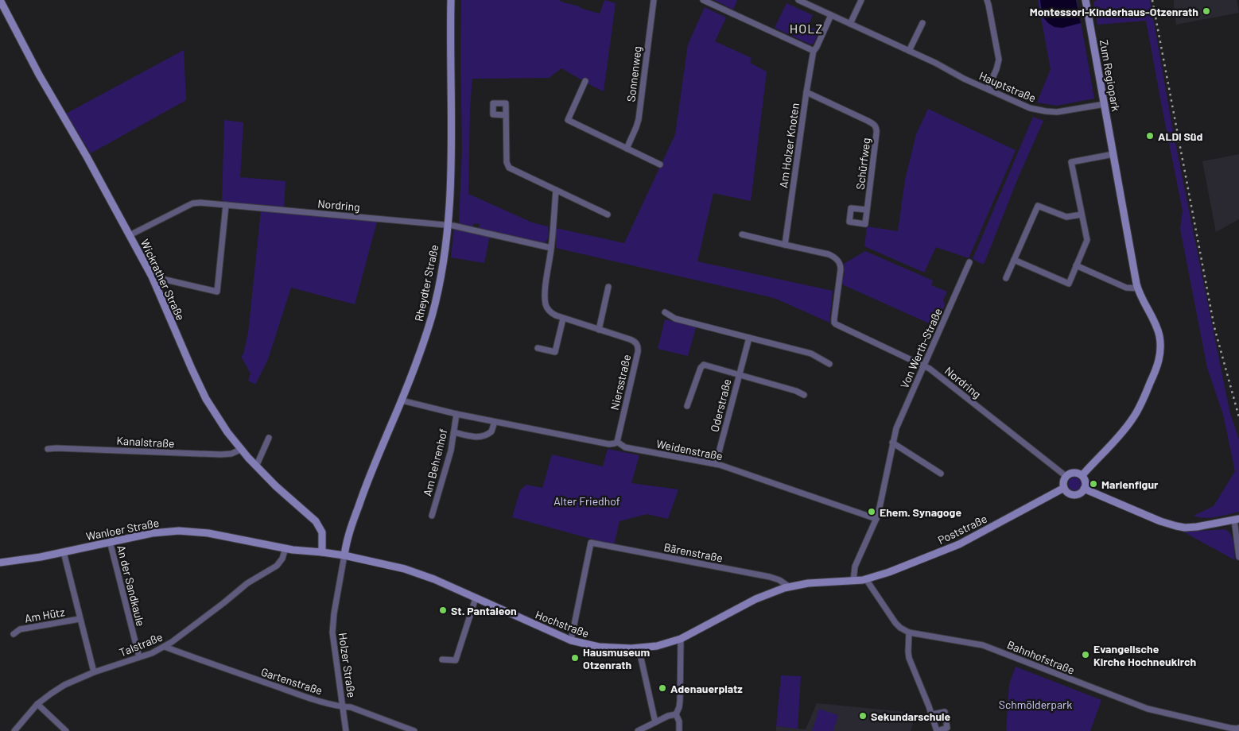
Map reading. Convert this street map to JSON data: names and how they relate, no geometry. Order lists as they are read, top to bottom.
{
  "streets": {
    "street": [
      "Sonnenweg",
      "Zum Regiopark",
      "Hauptstraße",
      "Am Holzer Knoten",
      "Schürfweg",
      "Nordring",
      "Wickrather Straße",
      "Rheydter Straße",
      "Von Werth-Straße",
      "Niersstraße",
      "Oderstraße",
      "Kanalstraße",
      "Weidenstraße",
      "Am Behrenhof",
      "Wanloer Straße",
      "Poststraße",
      "Bärenstraße",
      "An der Sandkaule",
      "Am Hütz",
      "Hochstraße",
      "Talstraße",
      "Bahnhofstraße",
      "Holzer Straße",
      "Gartenstraße"
    ]
  },
  "crossings": [
    ["Zum Regiopark", "Hauptstraße"],
    ["Zum Regiopark", "Nordring"],
    ["Zum Regiopark", "Poststraße"],
    ["Am Holzer Knoten", "Schürfweg"],
    ["Am Holzer Knoten", "Nordring"],
    ["Nordring", "Wickrather Straße"],
    ["Nordring", "Rheydter Straße"],
    ["Nordring", "Von Werth-Straße"],
    ["Nordring", "Niersstraße"],
    ["Nordring", "Poststraße"],
    ["Wickrather Straße", "Kanalstraße"],
    ["Wickrather Straße", "Wanloer Straße"],
    ["Rheydter Straße", "Weidenstraße"],
    ["Rheydter Straße", "Wanloer Straße"],
    ["Rheydter Straße", "Hochstraße"],
    ["Rheydter Straße", "Holzer Straße"],
    ["Von Werth-Straße", "Weidenstraße"],
    ["Von Werth-Straße", "Hochstraße"],
    ["Niersstraße", "Weidenstraße"],
    ["Oderstraße", "Weidenstraße"],
    ["Weidenstraße", "Am Behrenhof"],
    ["Wanloer Straße", "An der Sandkaule"],
    ["Wanloer Straße", "Am Hütz"],
    ["Wanloer Straße", "Hochstraße"],
    ["Wanloer Straße", "Talstraße"],
    ["Wanloer Straße", "Holzer Straße"],
    ["Poststraße", "Hochstraße"],
    ["Poststraße", "Bahnhofstraße"],
    ["Bärenstraße", "Hochstraße"],
    ["An der Sandkaule", "Talstraße"],
    ["Am Hütz", "Talstraße"],
    ["Hochstraße", "Bahnhofstraße"],
    ["Hochstraße", "Holzer Straße"],
    ["Talstraße", "Gartenstraße"],
    ["Holzer Straße", "Gartenstraße"]
  ],
  "districts": ["HOLZ"],
  "parks": ["Alter Friedhof", "Schmölderpark"],
  "places": [
    "Montessori-Kinderhaus-Otzenrath",
    "ALDI Süd",
    "Marienfigur",
    "Ehem. Synagoge",
    "St. Pantaleon",
    "Evangelische Kirche Hochneukirch",
    "Hausmuseum Otzenrath",
    "Adenauerplatz",
    "Sekundarschule"
  ]
}
